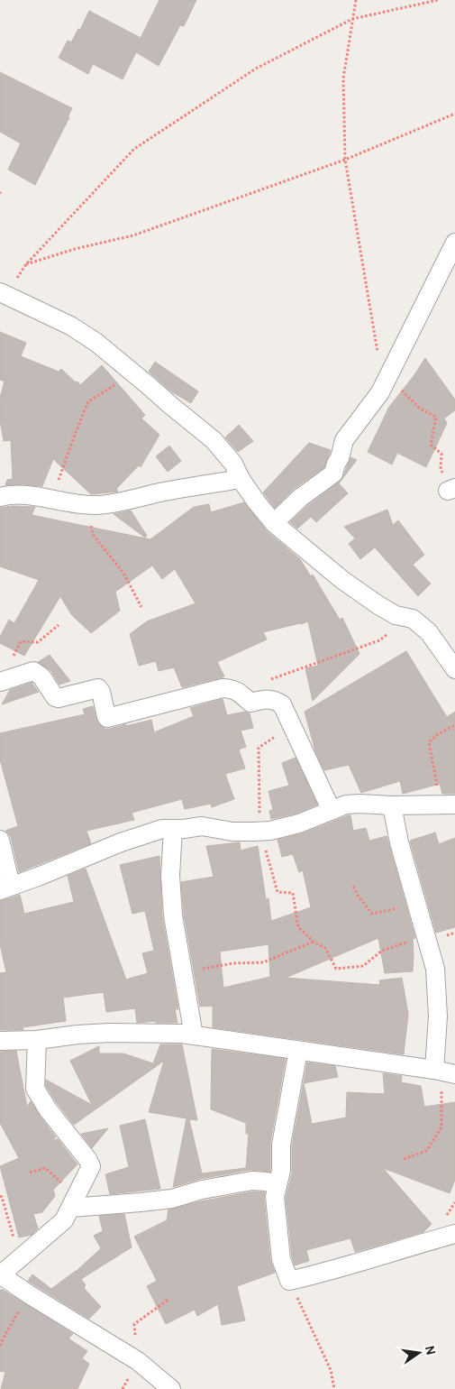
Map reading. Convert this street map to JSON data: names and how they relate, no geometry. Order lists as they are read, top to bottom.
{
  "north": "right"
}
